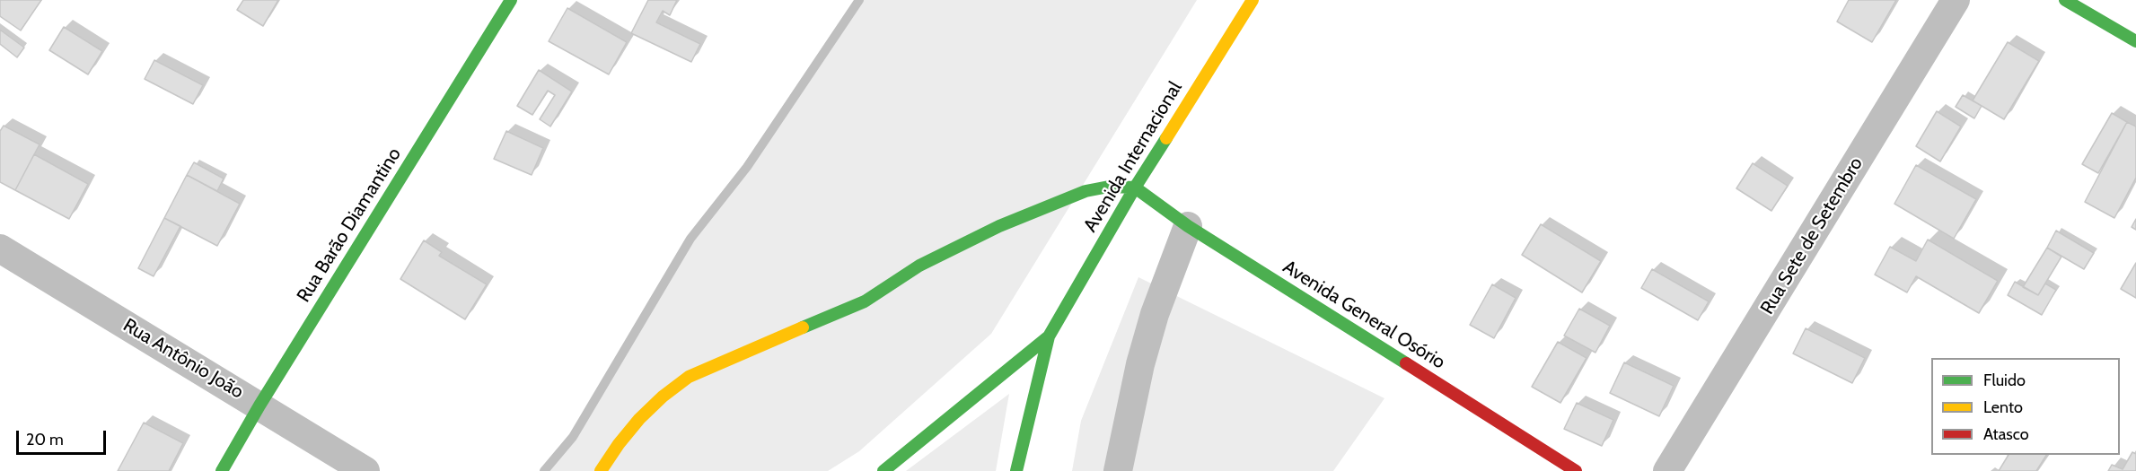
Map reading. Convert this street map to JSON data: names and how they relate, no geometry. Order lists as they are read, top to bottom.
{
  "streets": {
    "street": [
      "Avenida Internacional",
      "Rua Barão Diamantino",
      "Rua Sete de Setembro",
      "Avenida General Osório",
      "Rua Antônio João"
    ]
  },
  "crossings": [
    ["Avenida Internacional", "Avenida General Osório"],
    ["Rua Barão Diamantino", "Rua Antônio João"]
  ],
  "legend": ["Fluido", "Lento", "Atasco"],
  "scale_bar": "20 m"
}
